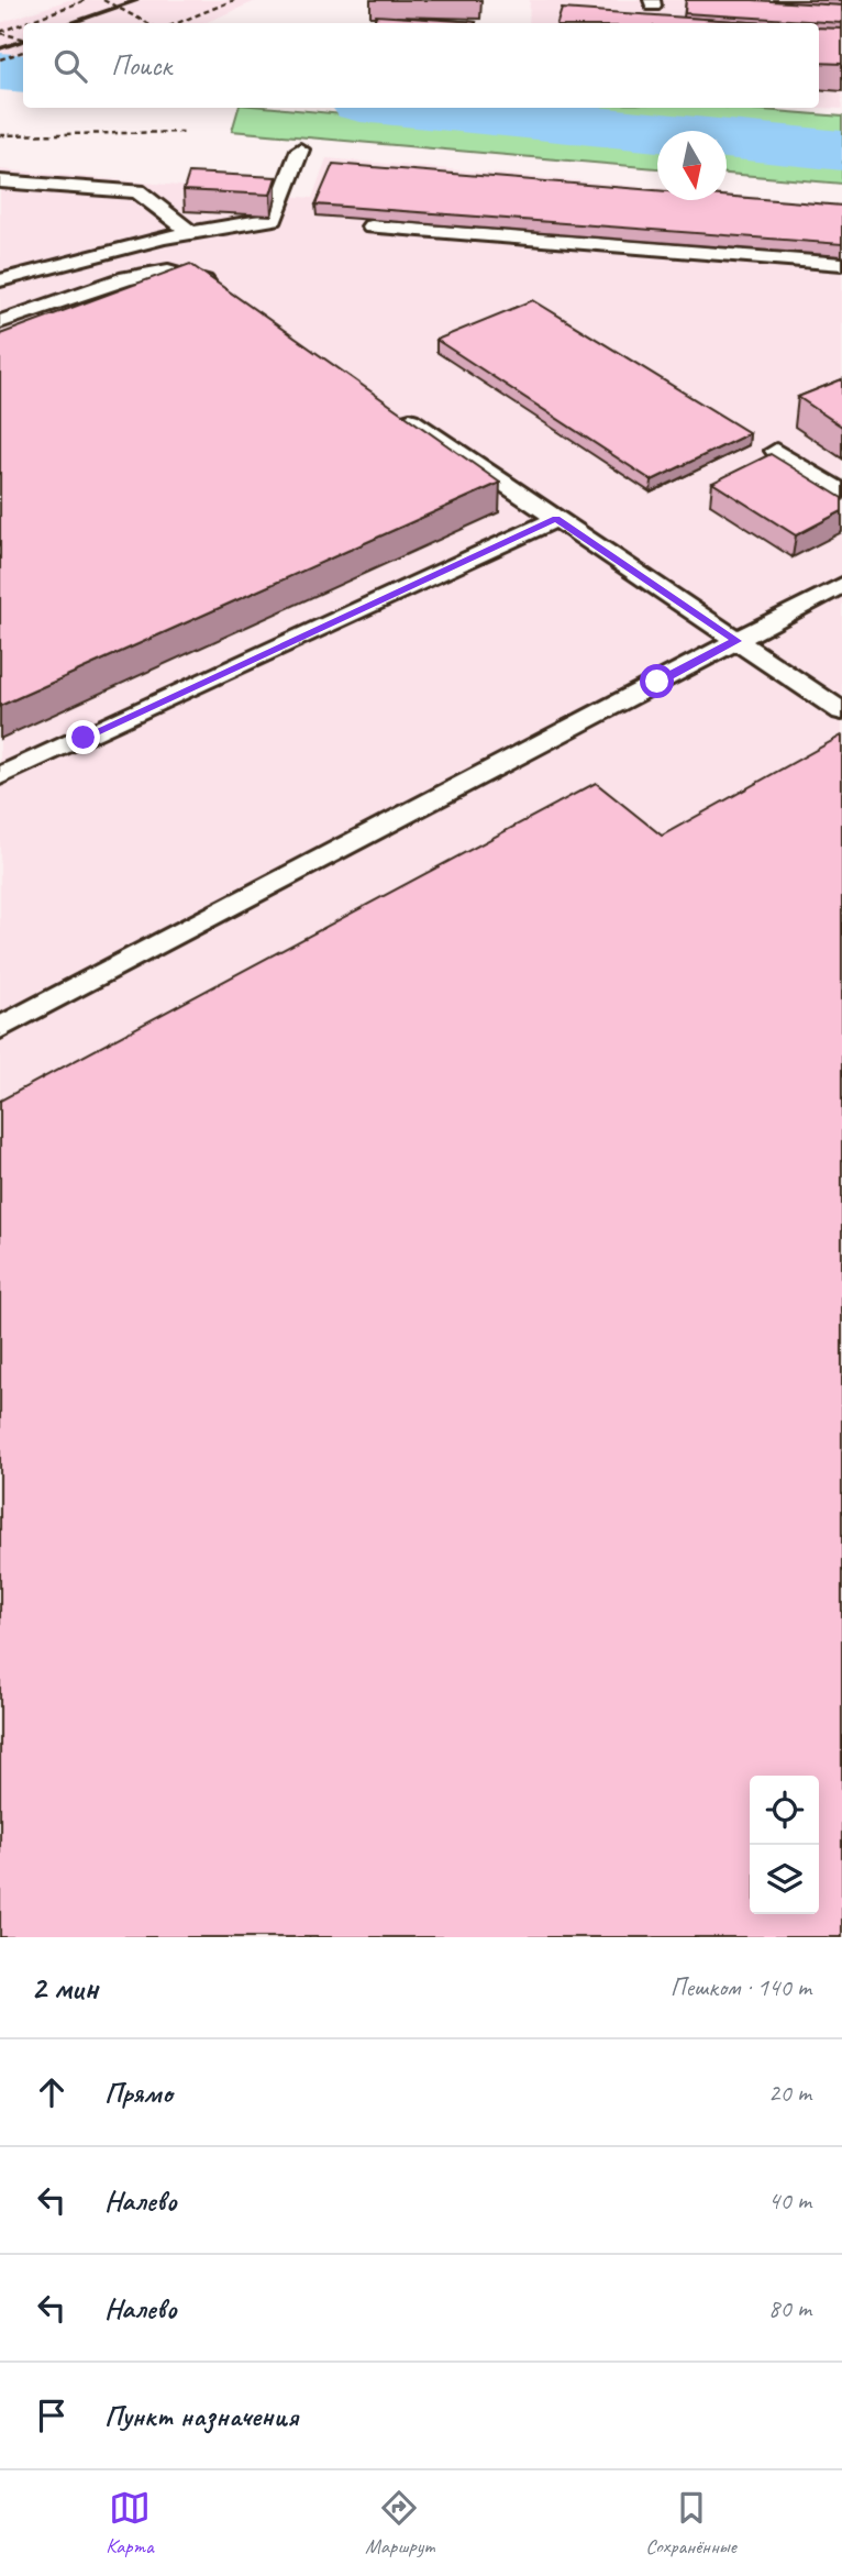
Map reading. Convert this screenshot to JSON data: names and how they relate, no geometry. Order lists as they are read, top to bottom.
{
  "north": "bottom",
  "page": {
    "search": "Поиск",
    "heading": ["2 мин", "Пешком · 140 m"],
    "list": [
      ["Прямо", "20 m"],
      ["Налево", "40 m"],
      ["Налево", "80 m"],
      "Пункт назначения"
    ],
    "nav": ["Карта", "Маршрут", "Сохранённые"]
  }
}
